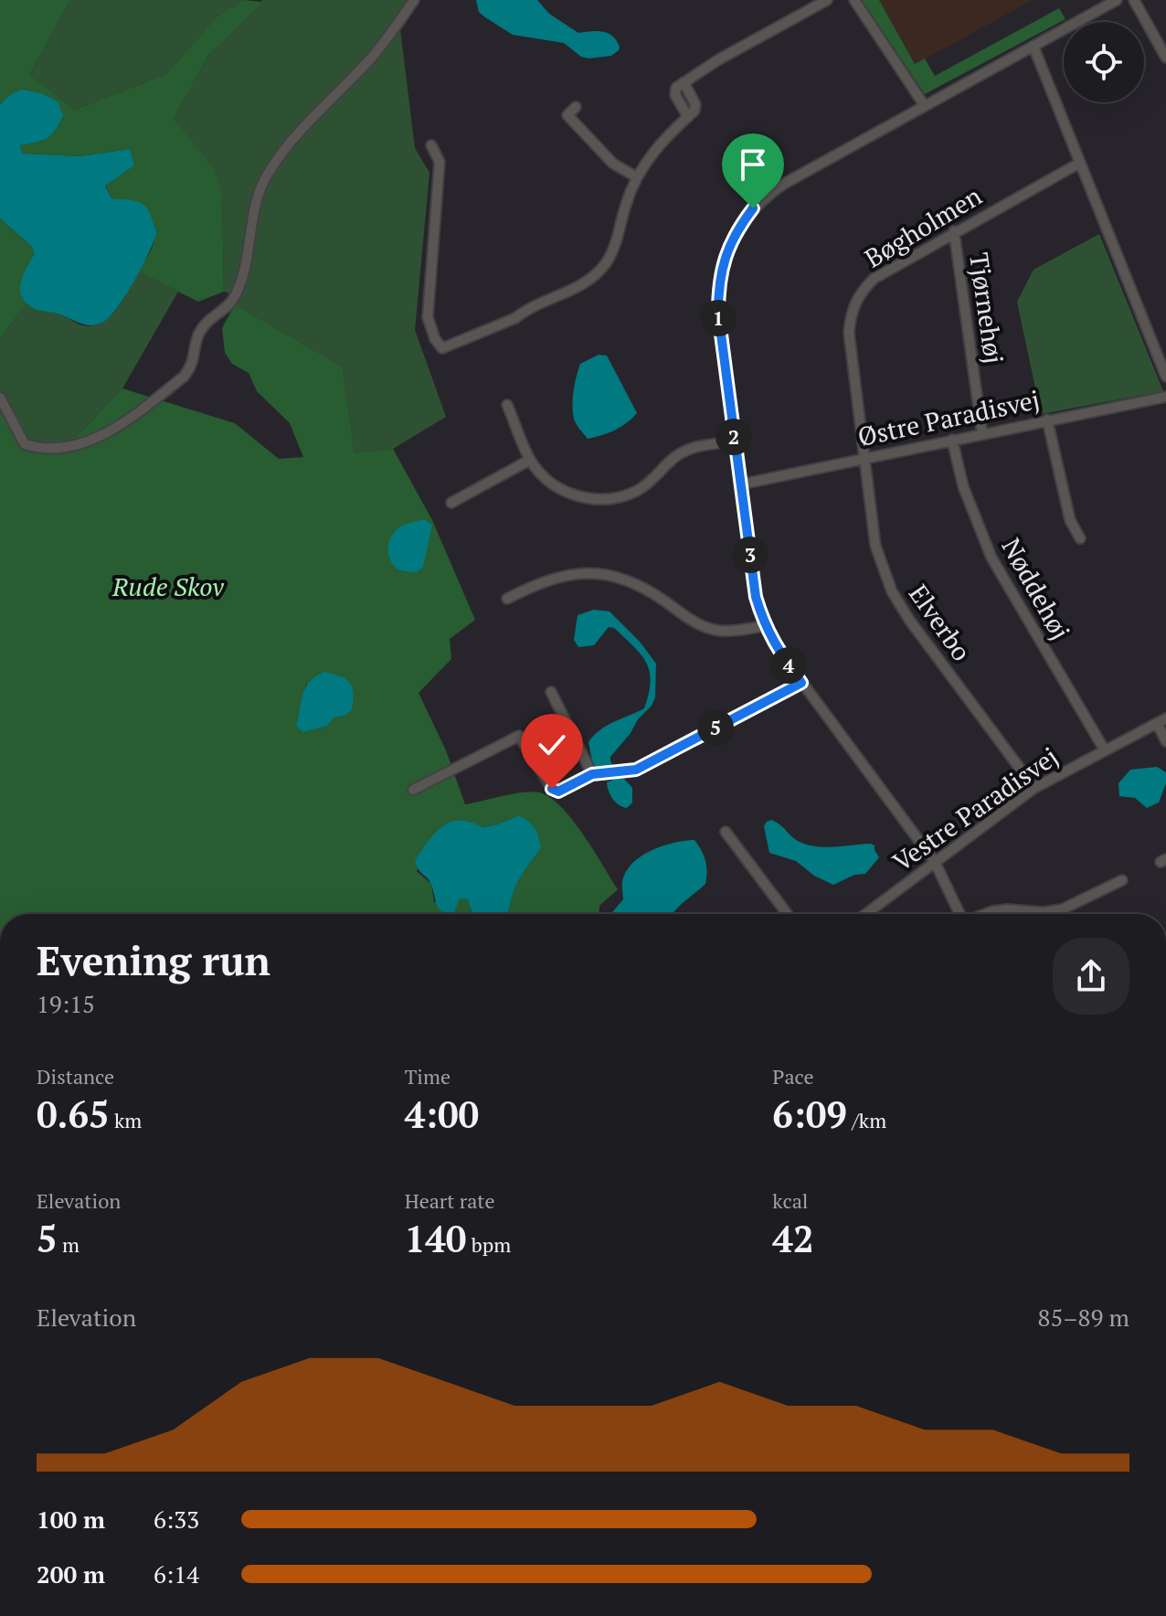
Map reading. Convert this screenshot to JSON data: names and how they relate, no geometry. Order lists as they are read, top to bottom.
{
  "streets": {
    "street": [
      "Bøgholmen",
      "Tjørnehøj",
      "Østre Paradisvej",
      "Nøddehøj",
      "Elverbo",
      "Vestre Paradisvej"
    ]
  },
  "crossings": [
    ["Bøgholmen", "Tjørnehøj"],
    ["Bøgholmen", "Østre Paradisvej"],
    ["Bøgholmen", "Elverbo"],
    ["Tjørnehøj", "Østre Paradisvej"],
    ["Østre Paradisvej", "Nøddehøj"],
    ["Østre Paradisvej", "Elverbo"],
    ["Nøddehøj", "Vestre Paradisvej"],
    ["Elverbo", "Vestre Paradisvej"]
  ],
  "parks": ["Rude Skov"],
  "page": {
    "pins": [
      "1",
      "2",
      "3",
      "4",
      "5"
    ],
    "heading": ["Evening run", "19:15"],
    "stats": [
      ["Distance", "0.65 km"],
      ["Time", "4:00"],
      ["Pace", "6:09 /km"],
      ["Elevation", "5 m"],
      ["Heart rate", "140 bpm"],
      ["kcal", "42"]
    ],
    "chart": ["Elevation", "85–89 m"],
    "list": [
      {
        "name": "100 m",
        "note": "6:33"
      },
      {
        "name": "200 m",
        "note": "6:14"
      }
    ]
  }
}
